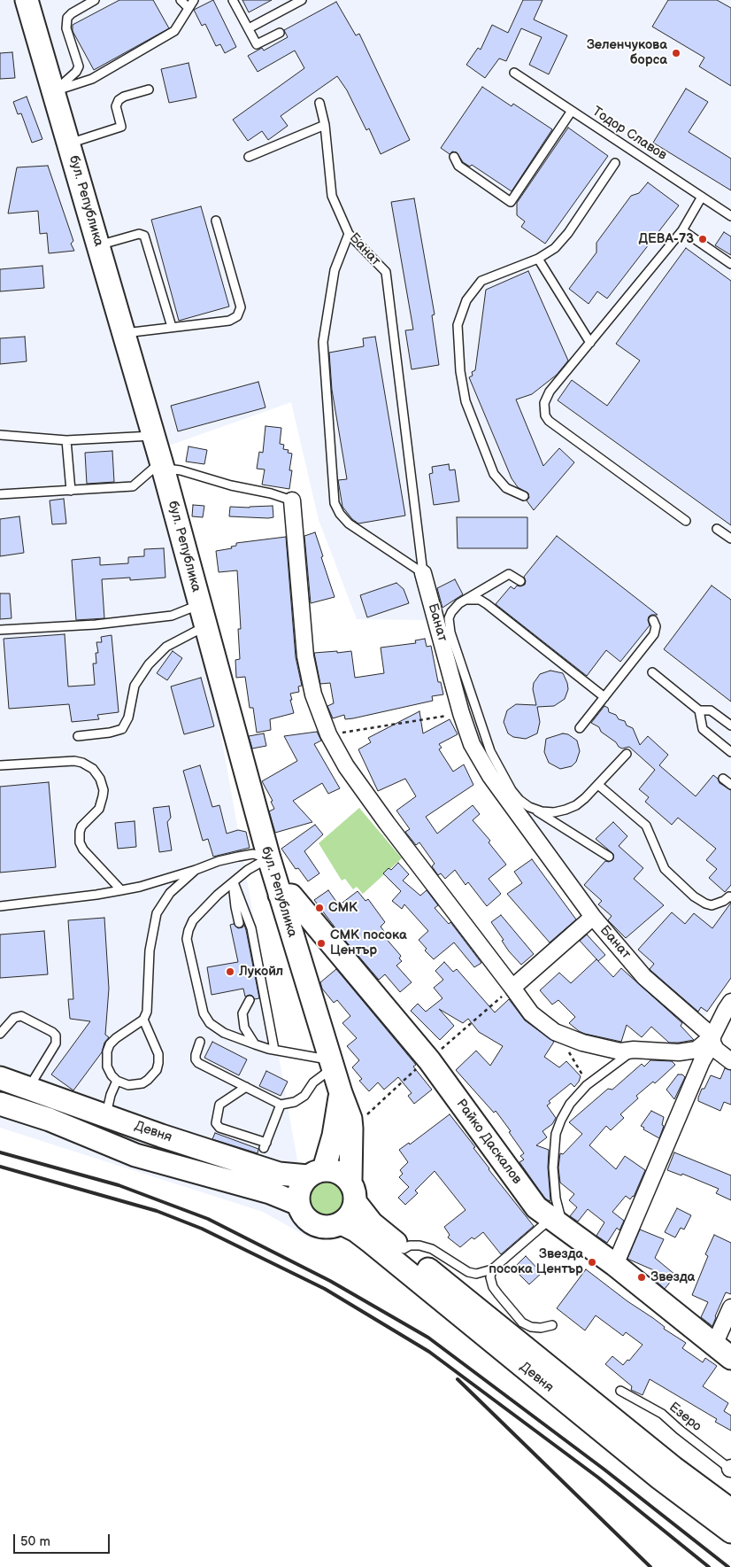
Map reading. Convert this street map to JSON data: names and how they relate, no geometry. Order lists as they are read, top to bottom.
{
  "streets": {
    "street": [
      "бул. Република",
      "Банат",
      "Девня",
      "Райко Даскалов"
    ],
    "lane": ["Тодор Славов", "Езеро"]
  },
  "crossings": [
    ["бул. Република", "Девня"],
    ["бул. Република", "Райко Даскалов"]
  ],
  "places": [
    "Зеленчукова борса",
    "ДЕВА-73",
    "СМК",
    "СМК посока Център",
    "Лукойл",
    "Звезда посока Център",
    "Звезда"
  ],
  "scale_bar": "50 m"
}
